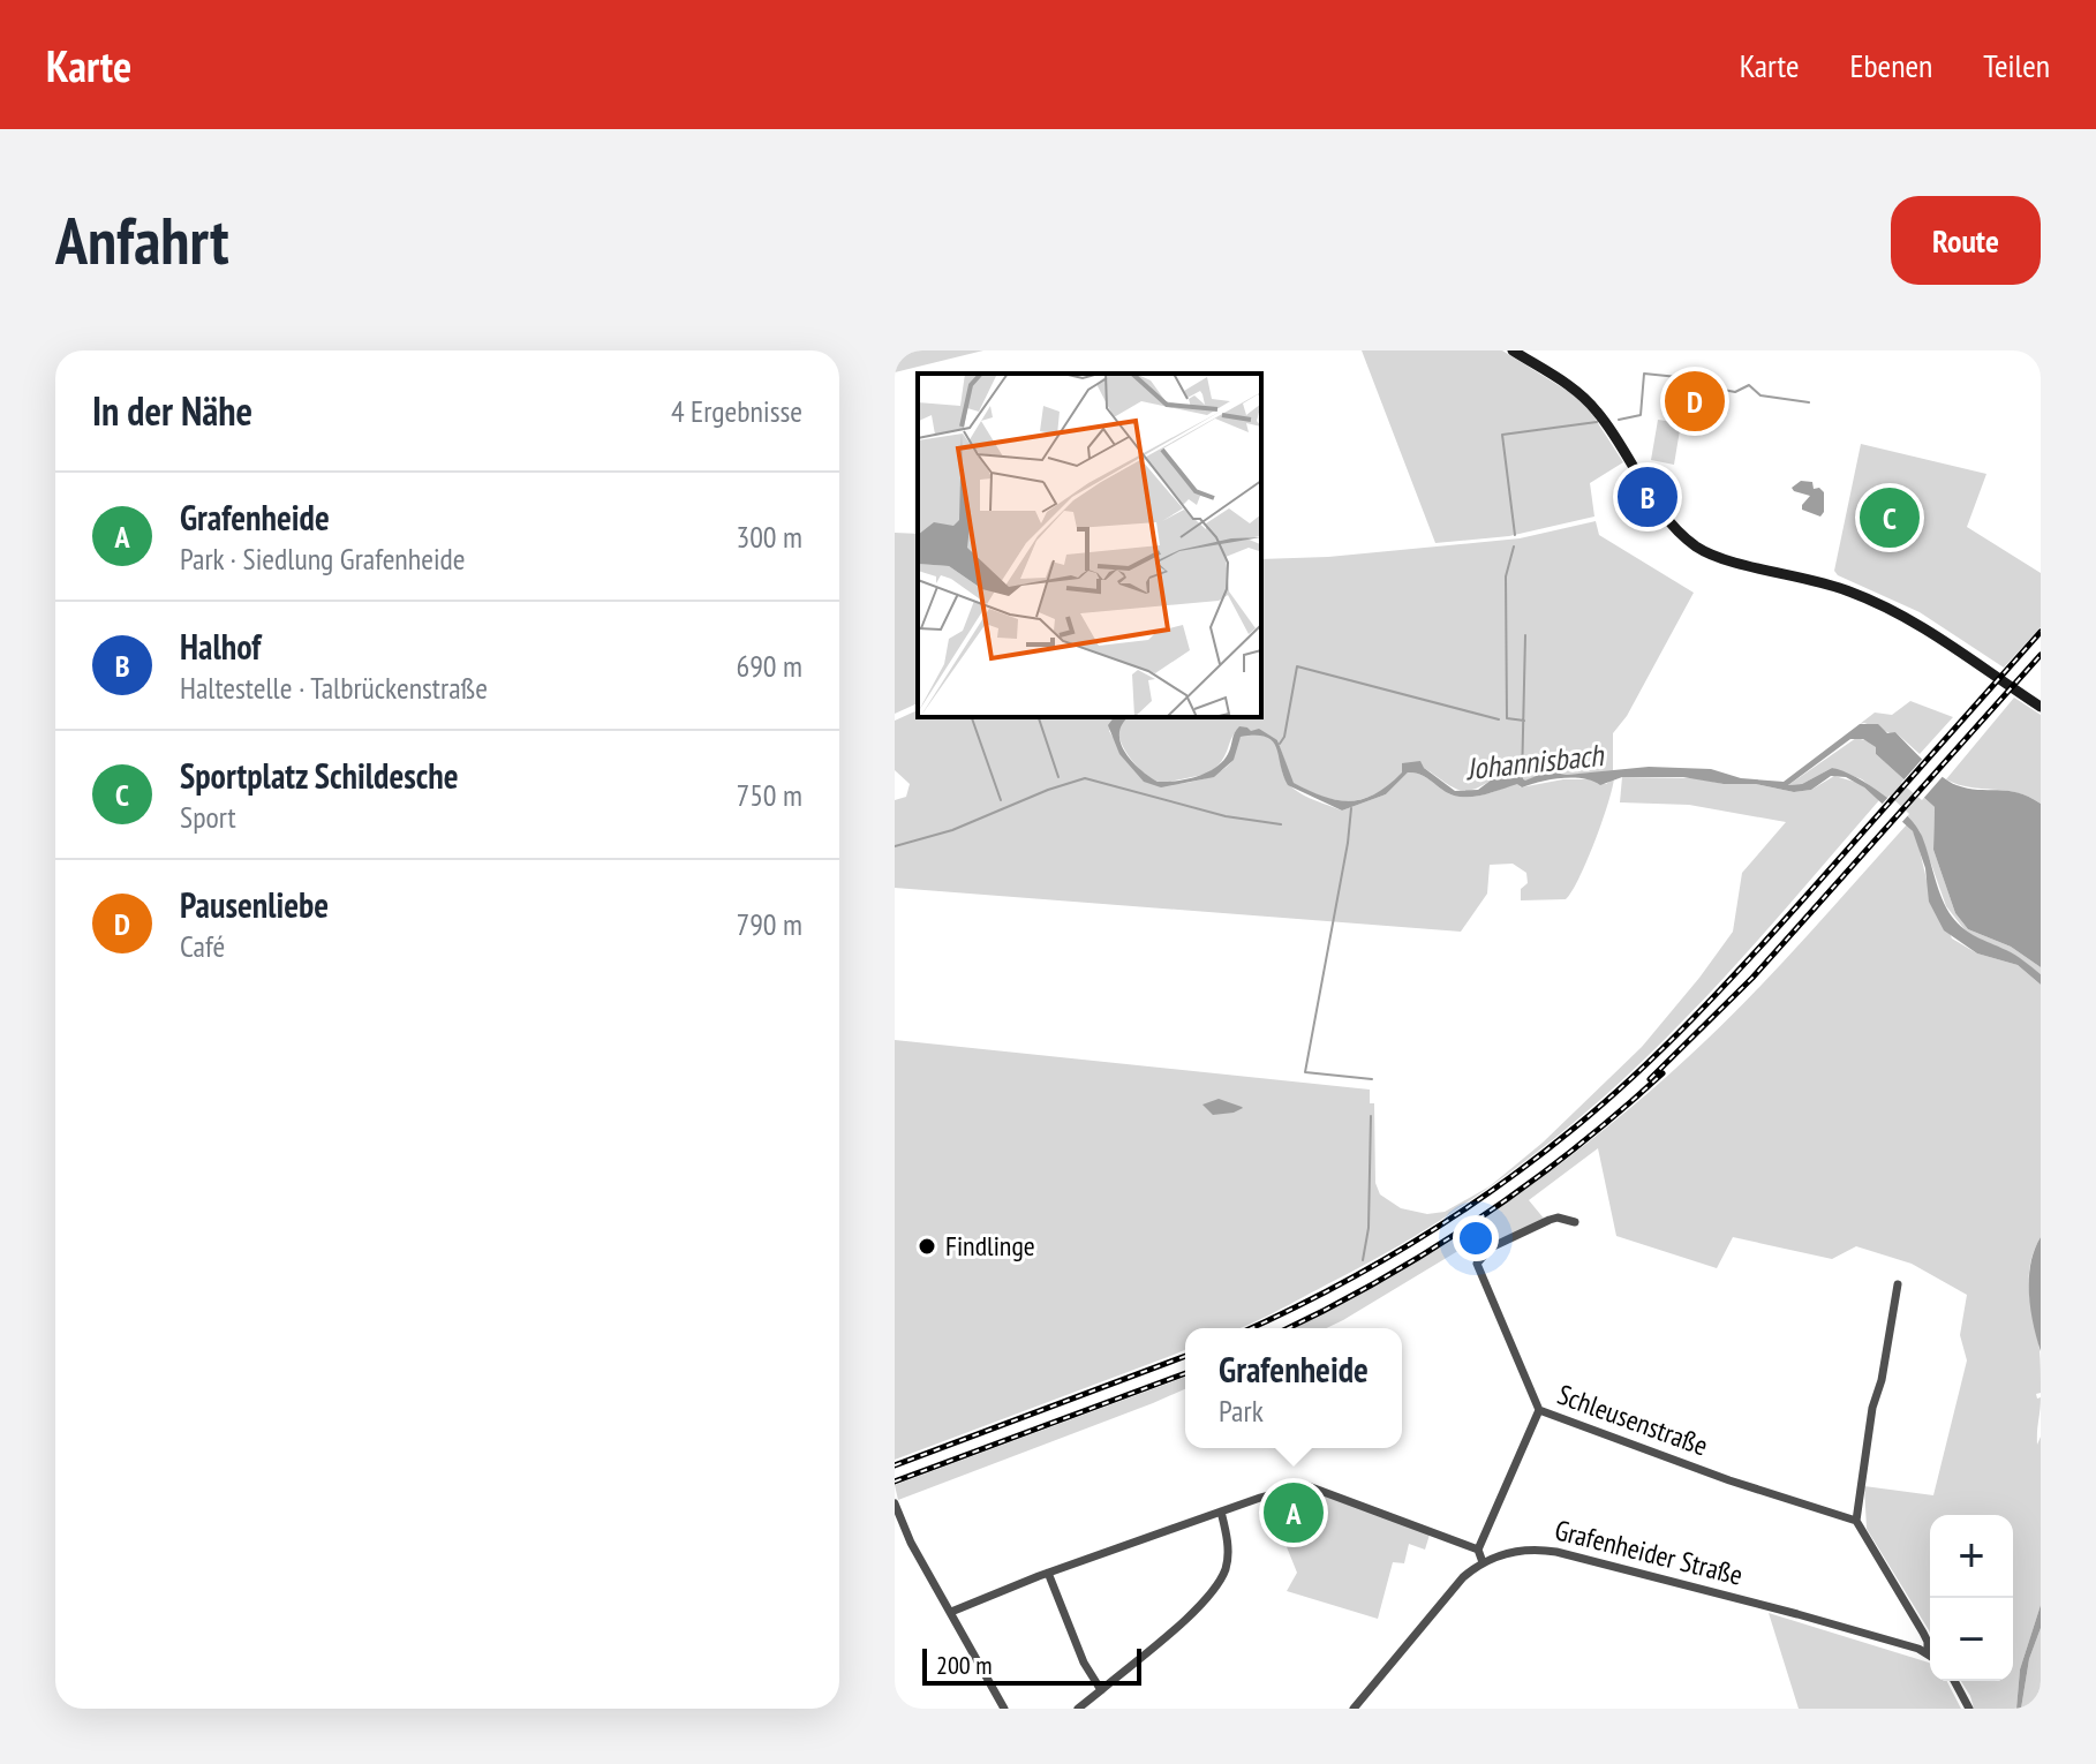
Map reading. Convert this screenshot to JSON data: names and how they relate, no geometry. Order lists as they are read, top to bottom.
{
  "streets": {
    "street": ["Schleusenstraße", "Grafenheider Straße"]
  },
  "water": ["Johannisbach"],
  "places": ["Findlinge"],
  "scale_bar": "200 m",
  "page": {
    "header": "Karte",
    "nav": ["Karte", "Ebenen", "Teilen"],
    "buttons": "Route",
    "title": "Anfahrt",
    "heading": ["In der Nähe", "4 Ergebnisse"],
    "pins": [
      "D",
      "B",
      "C",
      "A"
    ],
    "list": [
      {
        "mark": "A",
        "name": "Grafenheide",
        "note": "Park · Siedlung Grafenheide",
        "value": "300 m"
      },
      {
        "mark": "B",
        "name": "Halhof",
        "note": "Haltestelle · Talbrückenstraße",
        "value": "690 m"
      },
      {
        "mark": "C",
        "name": "Sportplatz Schildesche",
        "note": "Sport",
        "value": "750 m"
      },
      {
        "mark": "D",
        "name": "Pausenliebe",
        "note": "Café",
        "value": "790 m"
      }
    ],
    "popup": ["Grafenheide", "Park"],
    "map_buttons": ["+", "−"],
    "scale": "200 m"
  }
}
